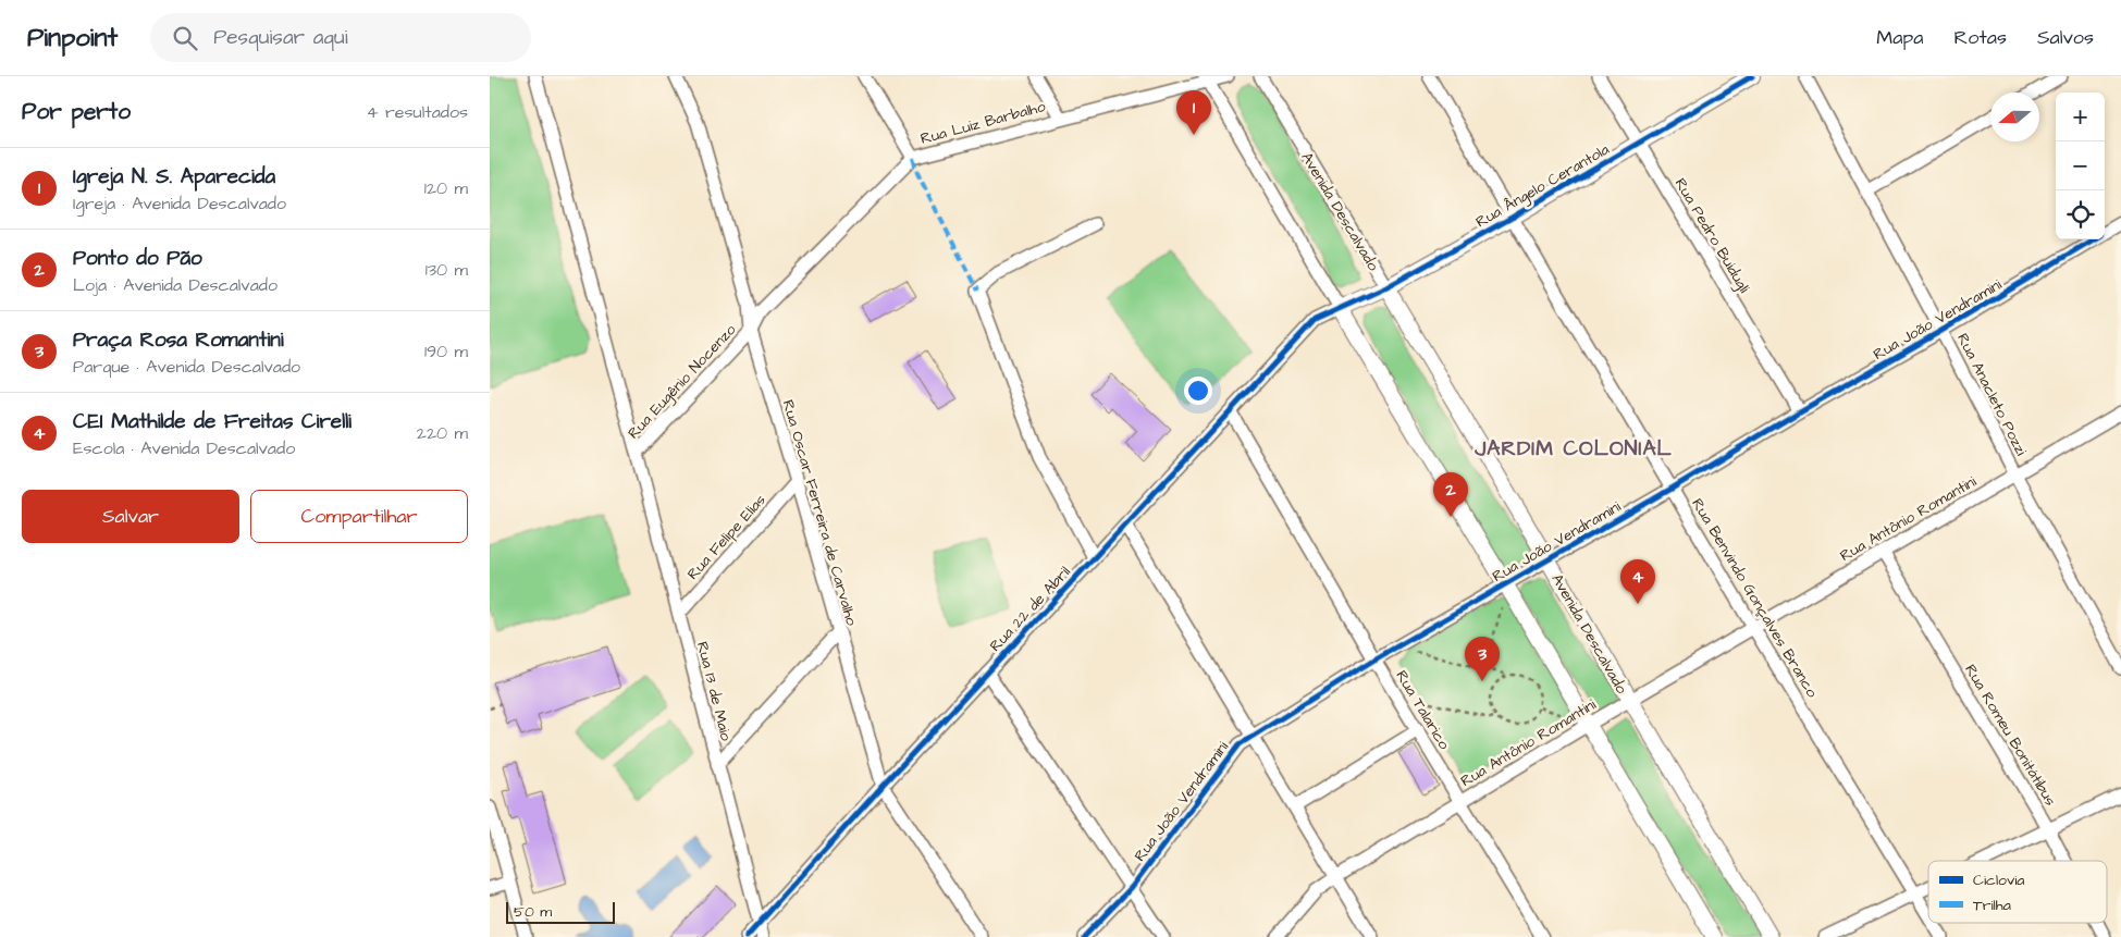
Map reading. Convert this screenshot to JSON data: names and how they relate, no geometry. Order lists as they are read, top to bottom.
{
  "streets": {
    "street": [
      "Rua Luiz Barbalho",
      "Rua Ângelo Cerantola",
      "Avenida Descalvado",
      "Rua Pedro Buidugli",
      "Rua João Vendramini",
      "Rua Eugênio Nocenzo",
      "Rua Anacleto Pozzi",
      "Rua Oscar Ferreira de Carvalho",
      "Rua Antônio Romantini",
      "Rua Felipe Elias",
      "Rua Benvindo Gonçalves Branco",
      "Rua 22 de Abril",
      "Rua 13 de Maio",
      "Rua Talarico",
      "Rua Romeu Bonitátibus"
    ]
  },
  "crossings": [
    ["Rua Luiz Barbalho", "Rua Eugênio Nocenzo"],
    ["Rua Luiz Barbalho", "Rua Oscar Ferreira de Carvalho"],
    ["Rua Ângelo Cerantola", "Avenida Descalvado"],
    ["Rua Ângelo Cerantola", "Rua Pedro Buidugli"],
    ["Rua Ângelo Cerantola", "Rua Benvindo Gonçalves Branco"],
    ["Rua Ângelo Cerantola", "Rua 22 de Abril"],
    ["Avenida Descalvado", "Rua João Vendramini"],
    ["Avenida Descalvado", "Rua Antônio Romantini"],
    ["Rua Pedro Buidugli", "Rua João Vendramini"],
    ["Rua João Vendramini", "Rua Anacleto Pozzi"],
    ["Rua João Vendramini", "Rua Benvindo Gonçalves Branco"],
    ["Rua João Vendramini", "Rua Talarico"],
    ["Rua Eugênio Nocenzo", "Rua Oscar Ferreira de Carvalho"],
    ["Rua Eugênio Nocenzo", "Rua 13 de Maio"],
    ["Rua Anacleto Pozzi", "Rua Antônio Romantini"],
    ["Rua Oscar Ferreira de Carvalho", "Rua Felipe Elias"],
    ["Rua Oscar Ferreira de Carvalho", "Rua 22 de Abril"],
    ["Rua Antônio Romantini", "Rua Benvindo Gonçalves Branco"],
    ["Rua Antônio Romantini", "Rua Talarico"],
    ["Rua Antônio Romantini", "Rua Romeu Bonitátibus"],
    ["Rua Felipe Elias", "Rua 13 de Maio"],
    ["Rua 22 de Abril", "Rua 13 de Maio"],
    ["Rua 22 de Abril", "Rua Talarico"]
  ],
  "districts": ["JARDIM COLONIAL"],
  "legend": ["Ciclovia", "Trilha"],
  "scale_bar": "50 m",
  "north": "left",
  "page": {
    "header": "Pinpoint",
    "search": "Pesquisar aqui",
    "nav": ["Mapa", "Rotas", "Salvos"],
    "heading": ["Por perto", "4 resultados"],
    "pins": [
      "1",
      "2",
      "4",
      "3"
    ],
    "map_buttons": ["+", "−"],
    "list": [
      {
        "mark": "1",
        "name": "Igreja N. S. Aparecida",
        "note": "Igreja · Avenida Descalvado",
        "value": "120 m"
      },
      {
        "mark": "2",
        "name": "Ponto do Pão",
        "note": "Loja · Avenida Descalvado",
        "value": "130 m"
      },
      {
        "mark": "3",
        "name": "Praça Rosa Romantini",
        "note": "Parque · Avenida Descalvado",
        "value": "190 m"
      },
      {
        "mark": "4",
        "name": "CEI Mathilde de Freitas Cirelli",
        "note": "Escola · Avenida Descalvado",
        "value": "220 m"
      }
    ],
    "buttons": ["Salvar", "Compartilhar"],
    "scale": "50 m"
  }
}
